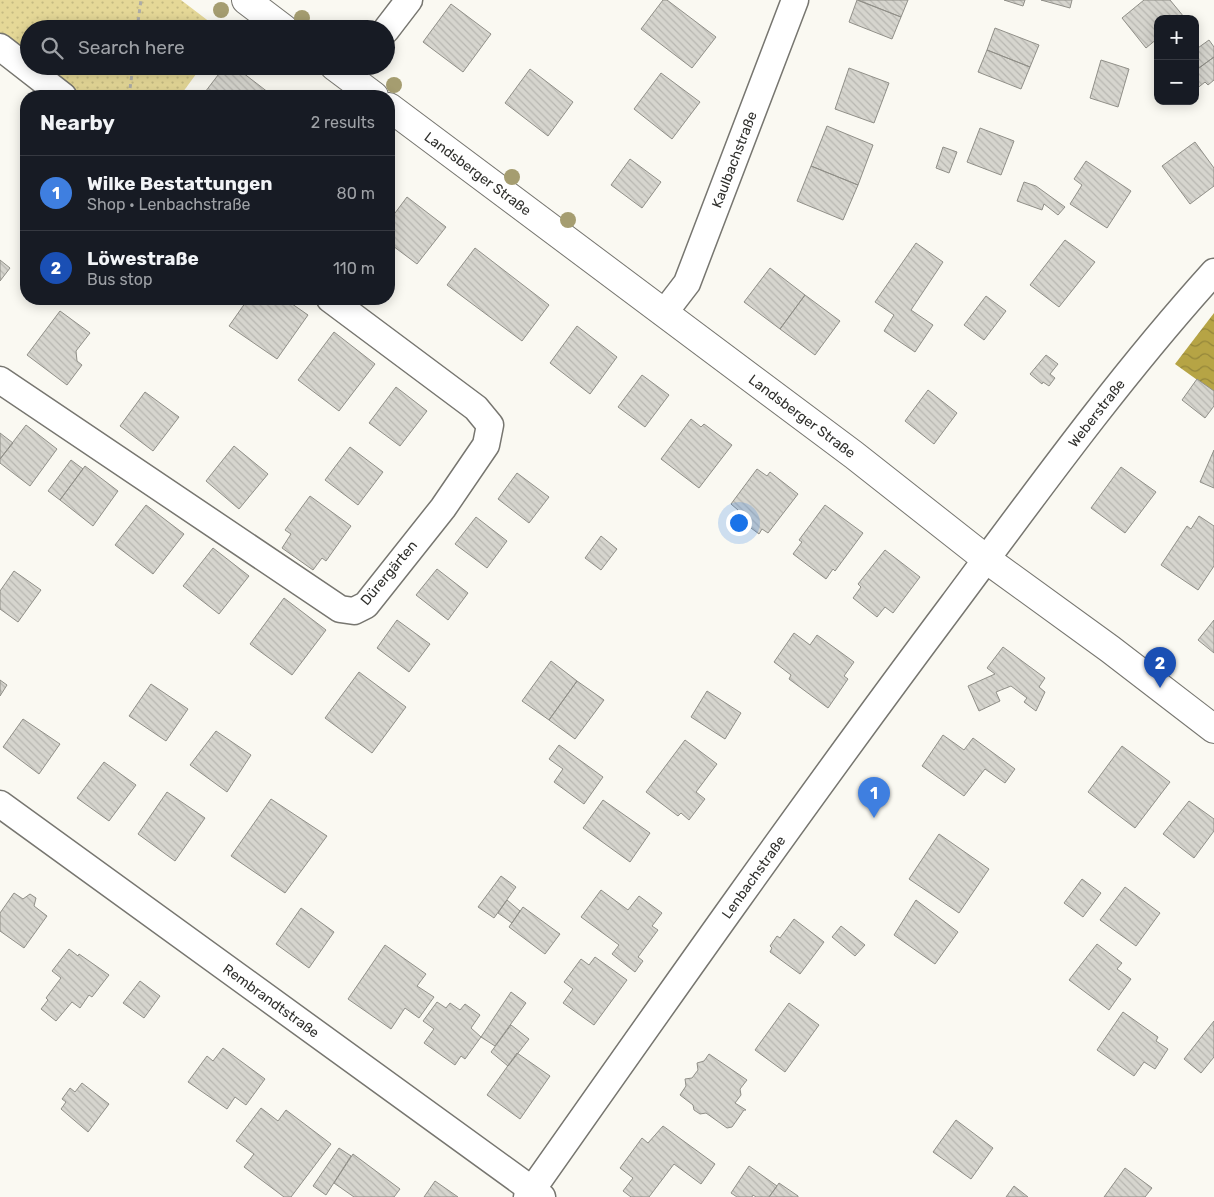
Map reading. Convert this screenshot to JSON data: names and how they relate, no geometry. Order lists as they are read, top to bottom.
{
  "streets": {
    "street": [
      "Kaulbachstraße",
      "Landsberger Straße",
      "Weberstraße",
      "Dürergärten",
      "Lenbachstraße",
      "Rembrandtstraße"
    ]
  },
  "crossings": [
    ["Kaulbachstraße", "Landsberger Straße"],
    ["Landsberger Straße", "Weberstraße"],
    ["Landsberger Straße", "Lenbachstraße"],
    ["Weberstraße", "Lenbachstraße"],
    ["Lenbachstraße", "Rembrandtstraße"]
  ],
  "page": {
    "map_buttons": ["+", "−"],
    "search": "Search here",
    "heading": ["Nearby", "2 results"],
    "list": [
      {
        "mark": "1",
        "name": "Wilke Bestattungen",
        "note": "Shop · Lenbachstraße",
        "value": "80 m"
      },
      {
        "mark": "2",
        "name": "Löwestraße",
        "note": "Bus stop",
        "value": "110 m"
      }
    ],
    "pins": ["2", "1"]
  }
}
